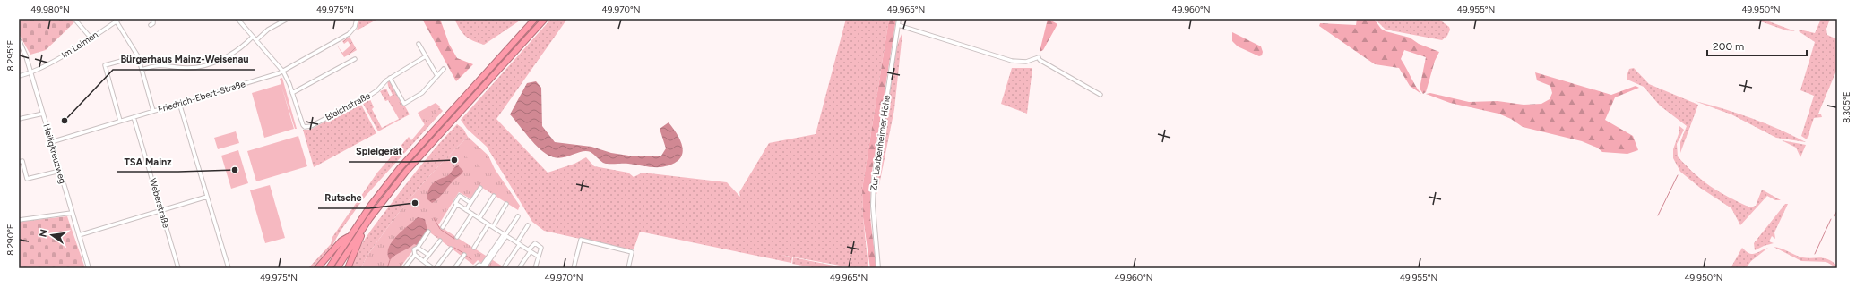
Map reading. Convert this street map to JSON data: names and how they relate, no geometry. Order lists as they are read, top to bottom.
{
  "streets": {
    "street": [
      "Im Leimen",
      "Friedrich-Ebert-Straße",
      "Bleichstraße",
      "Zur Laubenheimer Höhe",
      "Heiligkreuzweg",
      "Weberstraße"
    ]
  },
  "crossings": [
    ["Im Leimen", "Heiligkreuzweg"],
    ["Friedrich-Ebert-Straße", "Bleichstraße"],
    ["Friedrich-Ebert-Straße", "Heiligkreuzweg"],
    ["Friedrich-Ebert-Straße", "Weberstraße"]
  ],
  "places": [
    "Bürgerhaus Mainz-Weisenau",
    "Spielgerät",
    "TSA Mainz",
    "Rutsche"
  ],
  "scale_bar": "200 m",
  "north": "left",
  "coordinates": [
    "49.980°N",
    "49.975°N",
    "49.970°N",
    "49.965°N",
    "49.960°N",
    "49.955°N",
    "49.950°N",
    "8.295°E",
    "8.305°E",
    "8.290°E"
  ]
}
